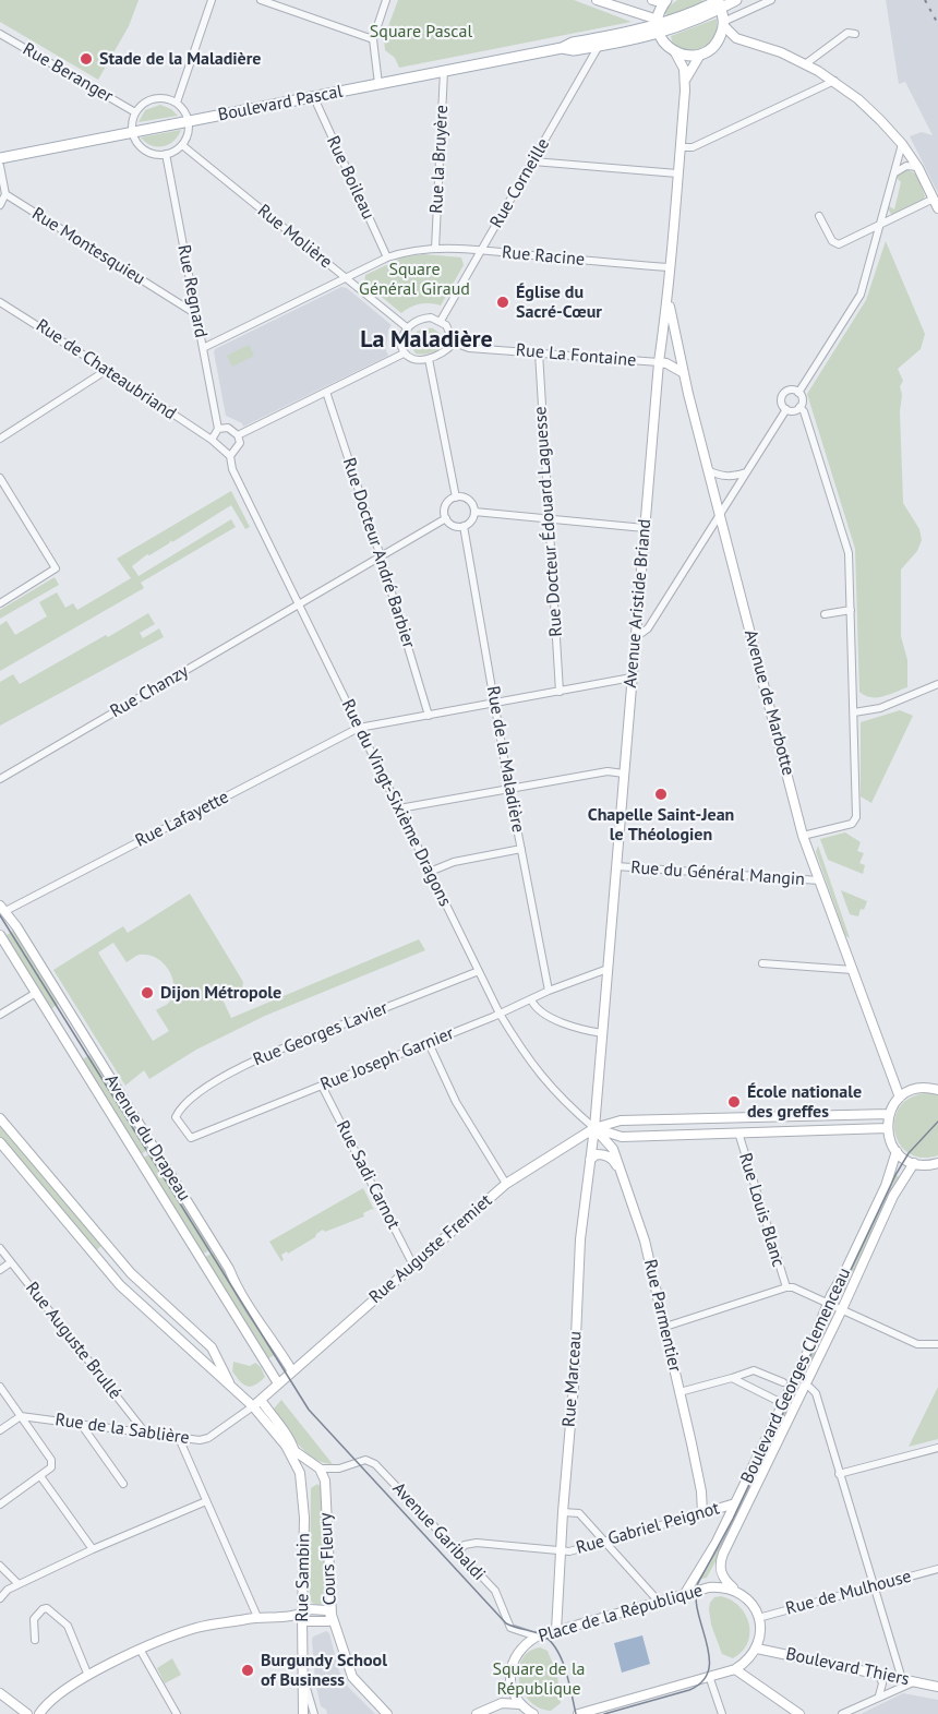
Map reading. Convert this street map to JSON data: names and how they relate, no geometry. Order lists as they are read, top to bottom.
{
  "streets": {
    "main road": [
      "Boulevard Pascal",
      "Avenue Aristide Briand",
      "Avenue de Marbotte",
      "Avenue du Drapeau",
      "Rue Auguste Fremiet",
      "Rue Parmentier",
      "Boulevard Georges Clemenceau",
      "Rue Marceau",
      "Rue Gabriel Peignot",
      "Cours Fleury",
      "Rue Sambin",
      "Place de la République",
      "Boulevard Thiers"
    ],
    "street": [
      "Rue Beranger",
      "Rue la Bruyère",
      "Rue Boileau",
      "Rue Corneille",
      "Rue Molière",
      "Rue Montesquieu",
      "Rue Racine",
      "Rue Regnard",
      "Rue La Fontaine",
      "Rue de Chateaubriand",
      "Rue Docteur Édouard Laguesse",
      "Rue Docteur André Barbier",
      "Rue Chanzy",
      "Rue de la Maladière",
      "Rue du Vingt-Sixième Dragons",
      "Rue Lafayette",
      "Rue du Général Mangin",
      "Rue Georges Lavier",
      "Rue Joseph Garnier",
      "Rue Sadi Carnot",
      "Rue Louis Blanc",
      "Rue Auguste Brullé",
      "Rue de la Sablière",
      "Avenue Garibaldi",
      "Rue de Mulhouse"
    ]
  },
  "crossings": [
    ["Boulevard Pascal", "Rue la Bruyère"],
    ["Boulevard Pascal", "Rue Boileau"],
    ["Boulevard Pascal", "Rue Corneille"],
    ["Rue la Bruyère", "Rue Racine"],
    ["Rue Boileau", "Rue Racine"],
    ["Rue Corneille", "Rue Molière"],
    ["Rue Corneille", "Rue Racine"],
    ["Rue Corneille", "Rue La Fontaine"],
    ["Rue Molière", "Rue Racine"],
    ["Rue Molière", "Rue La Fontaine"],
    ["Rue Montesquieu", "Rue Regnard"],
    ["Rue Racine", "Rue Regnard"],
    ["Rue Racine", "Avenue Aristide Briand"],
    ["Rue La Fontaine", "Rue Docteur Édouard Laguesse"],
    ["Rue La Fontaine", "Avenue Aristide Briand"],
    ["Rue de Chateaubriand", "Rue du Vingt-Sixième Dragons"],
    ["Rue Docteur Édouard Laguesse", "Rue Lafayette"],
    ["Rue Docteur André Barbier", "Rue Chanzy"],
    ["Rue Docteur André Barbier", "Rue Lafayette"],
    ["Avenue Aristide Briand", "Avenue de Marbotte"],
    ["Avenue Aristide Briand", "Rue du Vingt-Sixième Dragons"],
    ["Avenue Aristide Briand", "Rue Lafayette"],
    ["Avenue Aristide Briand", "Rue du Général Mangin"],
    ["Avenue Aristide Briand", "Rue Joseph Garnier"],
    ["Avenue Aristide Briand", "Rue Auguste Fremiet"],
    ["Avenue Aristide Briand", "Rue Parmentier"],
    ["Avenue Aristide Briand", "Rue Marceau"],
    ["Rue Chanzy", "Rue de la Maladière"],
    ["Rue Chanzy", "Rue du Vingt-Sixième Dragons"],
    ["Avenue de Marbotte", "Rue du Général Mangin"],
    ["Rue de la Maladière", "Rue Lafayette"],
    ["Rue de la Maladière", "Rue Joseph Garnier"],
    ["Rue du Vingt-Sixième Dragons", "Rue Lafayette"],
    ["Rue du Vingt-Sixième Dragons", "Rue Georges Lavier"],
    ["Rue du Vingt-Sixième Dragons", "Rue Joseph Garnier"],
    ["Rue du Vingt-Sixième Dragons", "Rue Auguste Fremiet"],
    ["Rue du Vingt-Sixième Dragons", "Rue Parmentier"],
    ["Rue du Vingt-Sixième Dragons", "Rue Marceau"],
    ["Rue Lafayette", "Avenue du Drapeau"],
    ["Rue Georges Lavier", "Rue Joseph Garnier"],
    ["Rue Joseph Garnier", "Rue Sadi Carnot"],
    ["Avenue du Drapeau", "Rue Auguste Fremiet"],
    ["Rue Sadi Carnot", "Rue Auguste Fremiet"],
    ["Rue Auguste Fremiet", "Rue Parmentier"],
    ["Rue Auguste Fremiet", "Rue Marceau"],
    ["Rue Auguste Fremiet", "Rue de la Sablière"],
    ["Rue Auguste Fremiet", "Rue Sambin"],
    ["Rue Parmentier", "Rue Marceau"],
    ["Rue Parmentier", "Rue Gabriel Peignot"],
    ["Rue Auguste Brullé", "Rue de la Sablière"],
    ["Boulevard Georges Clemenceau", "Rue Gabriel Peignot"],
    ["Boulevard Georges Clemenceau", "Place de la République"],
    ["Rue Marceau", "Rue Gabriel Peignot"],
    ["Rue Marceau", "Place de la République"],
    ["Rue de la Sablière", "Rue Sambin"],
    ["Rue Gabriel Peignot", "Avenue Garibaldi"],
    ["Avenue Garibaldi", "Cours Fleury"],
    ["Avenue Garibaldi", "Place de la République"]
  ],
  "districts": ["La Maladière"],
  "parks": ["Square Pascal", "Square Général Giraud", "Square de la République"],
  "places": [
    "Stade de la Maladière",
    "Église du Sacré-Cœur",
    "Chapelle Saint-Jean le Théologien",
    "Dijon Métropole",
    "École nationale des greffes",
    "Burgundy School of Business"
  ]
}
